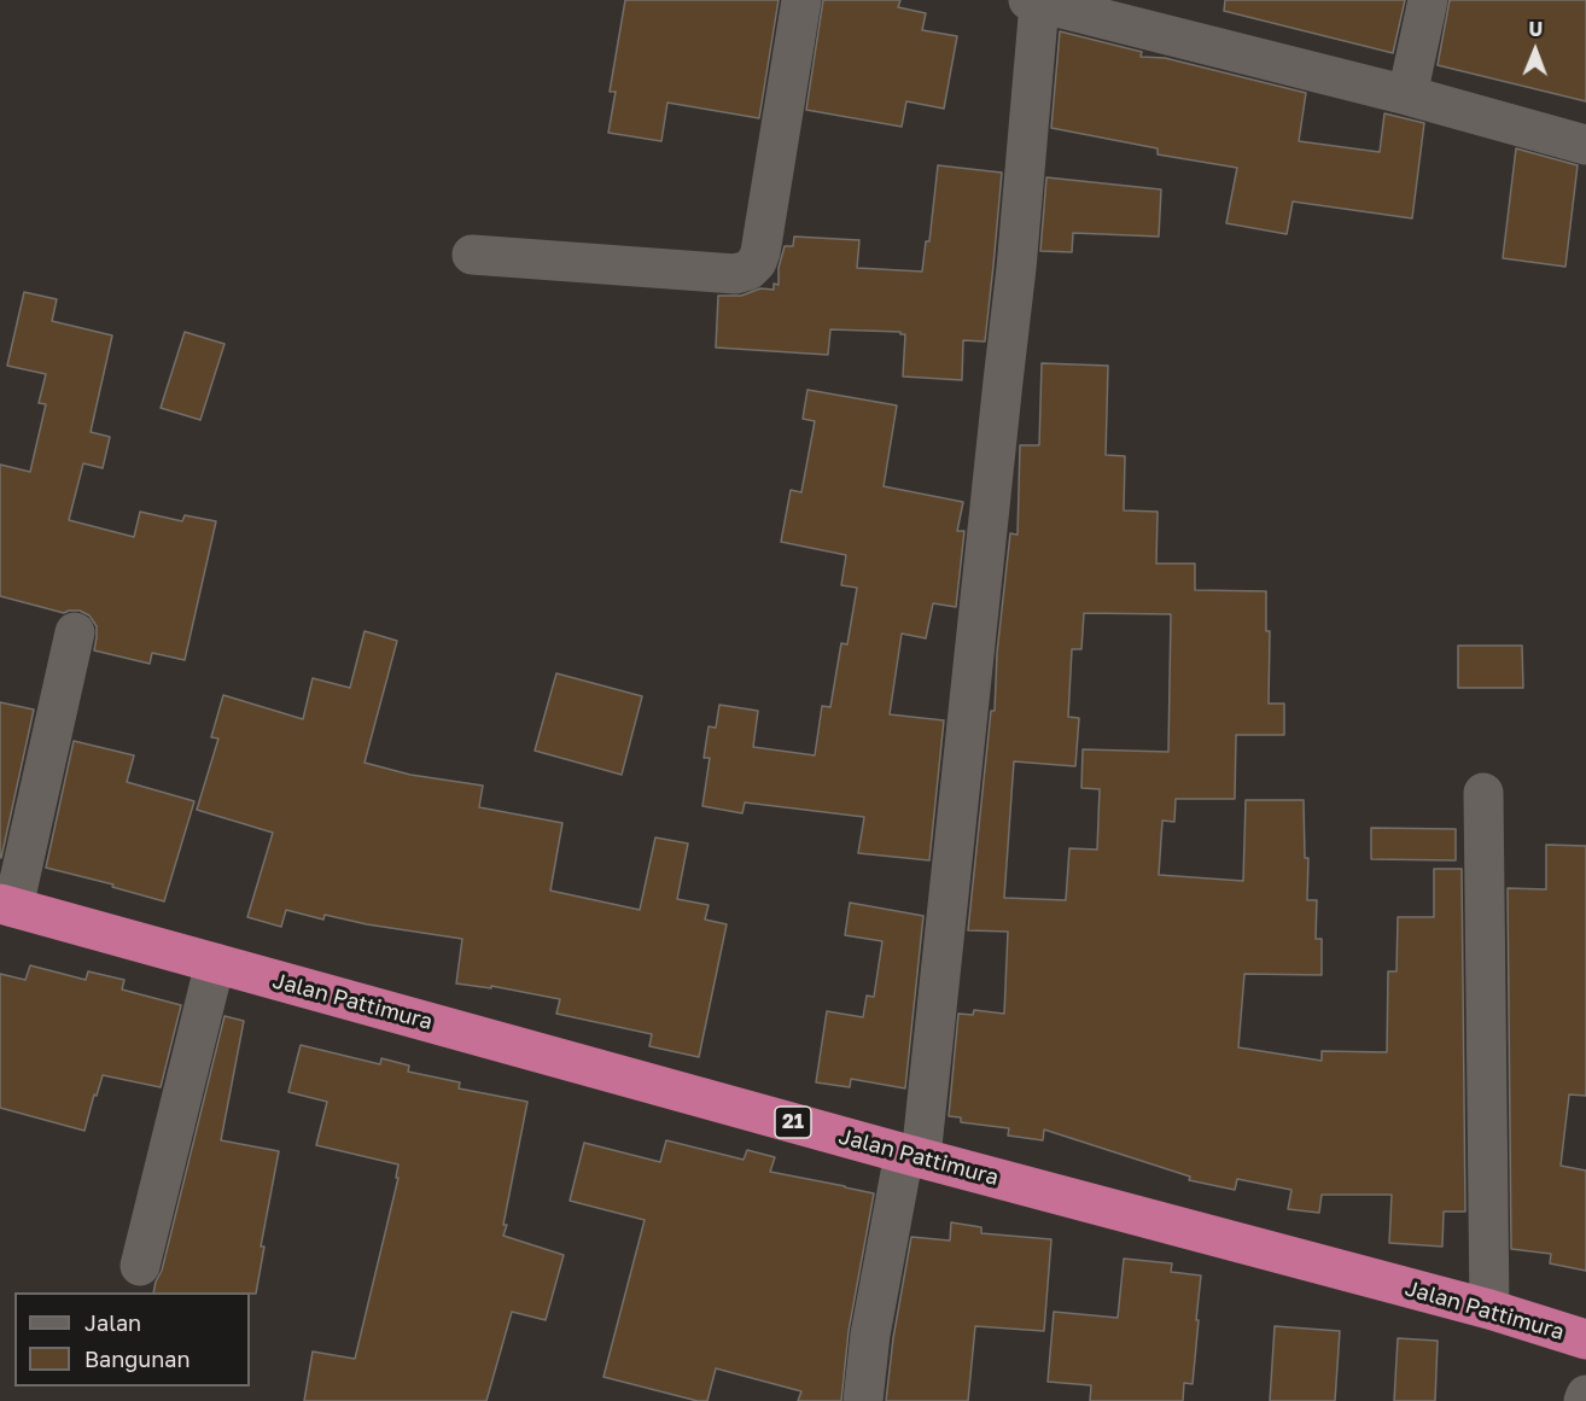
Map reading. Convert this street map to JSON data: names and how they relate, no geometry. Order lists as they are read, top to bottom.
{
  "streets": {
    "highway": ["Jalan Pattimura", "21"]
  },
  "legend": ["Jalan", "Bangunan"],
  "north": "top"
}
